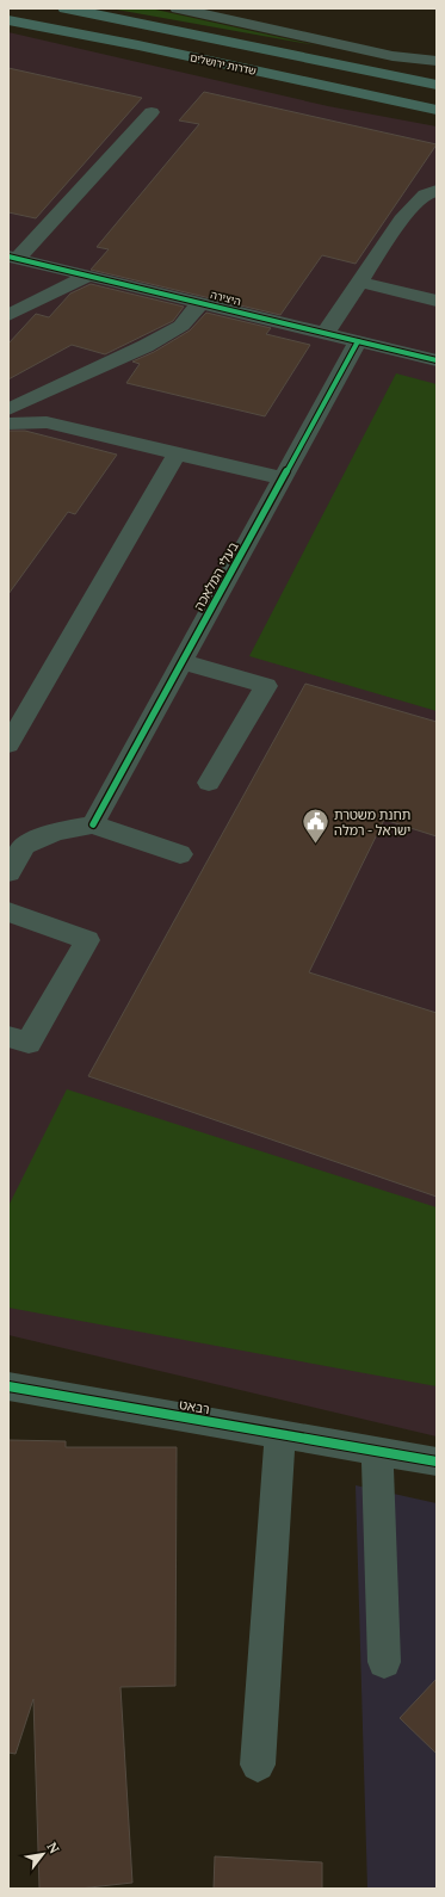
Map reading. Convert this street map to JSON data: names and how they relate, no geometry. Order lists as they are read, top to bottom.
{
  "streets": {
    "main road": ["שדרות ירושלים"],
    "street": ["היצירה", "בעלי המלאכה", "רבאט"]
  },
  "crossings": [
    ["היצירה", "בעלי המלאכה"]
  ],
  "places": {
    "public building": ["תחנת משטרת ישראל - רמלה"]
  },
  "north": "top right"
}
